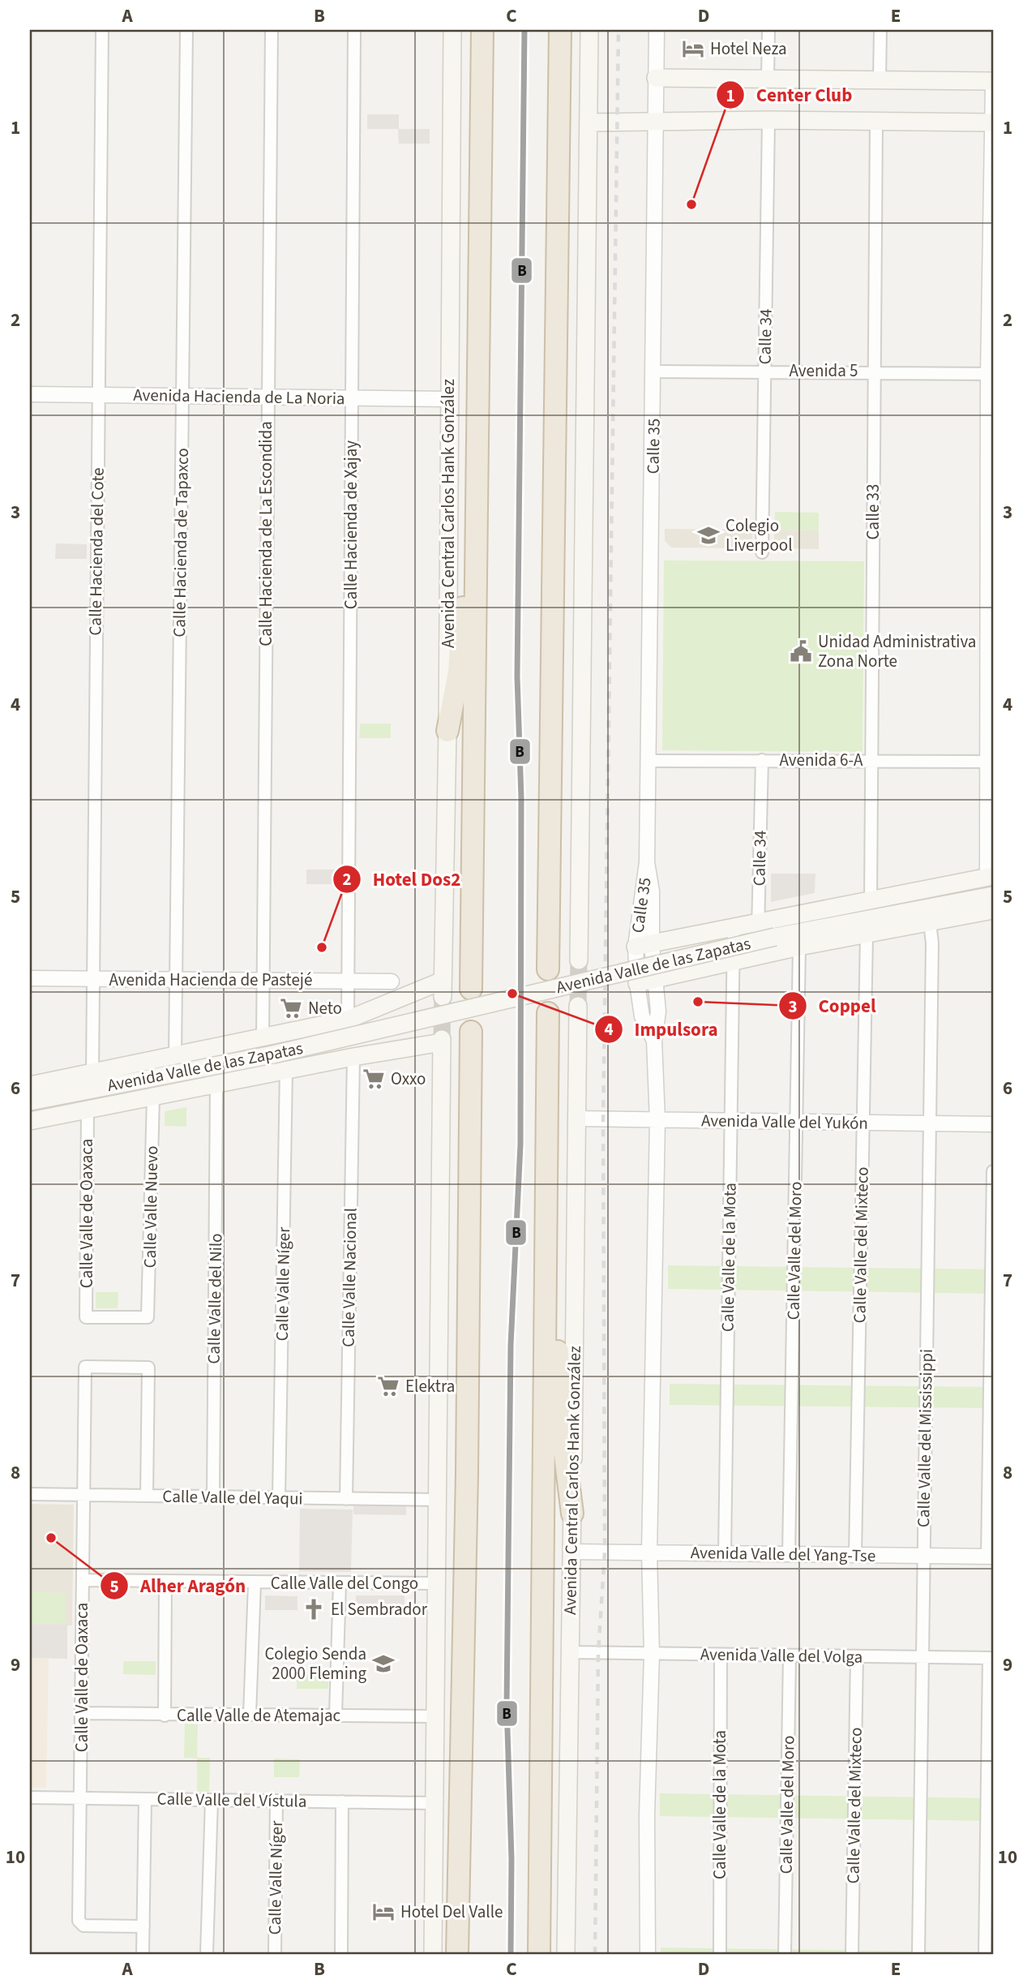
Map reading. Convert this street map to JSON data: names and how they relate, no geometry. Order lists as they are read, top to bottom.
{
  "streets": {
    "highway": ["Avenida Central Carlos Hank González"],
    "main road": ["Avenida Valle de las Zapatas"],
    "street": [
      "Calle 34",
      "Avenida 5",
      "Avenida Hacienda de La Noria",
      "Calle 35",
      "Calle 33",
      "Calle Hacienda de Xajay",
      "Calle Hacienda de La Escondida",
      "Calle Hacienda de Tapaxco",
      "Calle Hacienda del Cote",
      "Avenida 6-A",
      "Avenida Hacienda de Pastejé",
      "Avenida Valle del Yukón",
      "Calle Valle Nuevo",
      "Calle Valle de Oaxaca",
      "Calle Valle del Mixteco",
      "Calle Valle del Moro",
      "Calle Valle de la Mota",
      "Calle Valle Nacional",
      "Calle Valle Níger",
      "Calle Valle del Nilo",
      "Calle Valle del Mississippi",
      "Calle Valle del Yaqui",
      "Avenida Valle del Yang-Tse",
      "Calle Valle del Congo",
      "Avenida Valle del Volga",
      "Calle Valle de Atemajac",
      "Calle Valle del Vístula"
    ]
  },
  "crossings": [
    ["Calle 34", "Avenida 5"],
    ["Calle 34", "Avenida 6-A"],
    ["Calle 34", "Avenida Valle de las Zapatas"],
    ["Avenida 5", "Calle 35"],
    ["Avenida 5", "Calle 33"],
    ["Avenida Hacienda de La Noria", "Avenida Central Carlos Hank González"],
    ["Avenida Hacienda de La Noria", "Calle Hacienda de Xajay"],
    ["Avenida Hacienda de La Noria", "Calle Hacienda de La Escondida"],
    ["Avenida Hacienda de La Noria", "Calle Hacienda de Tapaxco"],
    ["Avenida Hacienda de La Noria", "Calle Hacienda del Cote"],
    ["Calle 35", "Avenida 6-A"],
    ["Calle 35", "Avenida Valle de las Zapatas"],
    ["Calle 33", "Avenida 6-A"],
    ["Calle 33", "Avenida Valle de las Zapatas"],
    ["Avenida Central Carlos Hank González", "Avenida Valle de las Zapatas"],
    ["Avenida Central Carlos Hank González", "Avenida Valle del Yukón"],
    ["Avenida Central Carlos Hank González", "Avenida Valle del Yang-Tse"],
    ["Avenida Central Carlos Hank González", "Avenida Valle del Volga"],
    ["Calle Hacienda de Xajay", "Avenida Valle de las Zapatas"],
    ["Calle Hacienda de Xajay", "Avenida Hacienda de Pastejé"],
    ["Calle Hacienda de La Escondida", "Avenida Valle de las Zapatas"],
    ["Calle Hacienda de La Escondida", "Avenida Hacienda de Pastejé"],
    ["Calle Hacienda de Tapaxco", "Avenida Valle de las Zapatas"],
    ["Calle Hacienda de Tapaxco", "Avenida Hacienda de Pastejé"],
    ["Calle Hacienda del Cote", "Avenida Valle de las Zapatas"],
    ["Calle Hacienda del Cote", "Avenida Hacienda de Pastejé"],
    ["Avenida Valle de las Zapatas", "Calle Valle Nuevo"],
    ["Avenida Valle de las Zapatas", "Calle Valle de Oaxaca"],
    ["Avenida Valle de las Zapatas", "Calle Valle del Mixteco"],
    ["Avenida Valle de las Zapatas", "Calle Valle del Moro"],
    ["Avenida Valle de las Zapatas", "Calle Valle de la Mota"],
    ["Avenida Valle de las Zapatas", "Calle Valle Nacional"],
    ["Avenida Valle de las Zapatas", "Calle Valle Níger"],
    ["Avenida Valle de las Zapatas", "Calle Valle del Nilo"],
    ["Avenida Valle de las Zapatas", "Calle Valle del Mississippi"],
    ["Avenida Valle de las Zapatas", "Calle Valle del Yaqui"],
    ["Avenida Valle del Yukón", "Calle Valle del Mixteco"],
    ["Avenida Valle del Yukón", "Calle Valle del Moro"],
    ["Avenida Valle del Yukón", "Calle Valle de la Mota"],
    ["Avenida Valle del Yukón", "Calle Valle del Mississippi"],
    ["Calle Valle Nuevo", "Calle Valle de Oaxaca"],
    ["Calle Valle de Oaxaca", "Calle Valle del Yaqui"],
    ["Calle Valle de Oaxaca", "Calle Valle del Congo"],
    ["Calle Valle de Oaxaca", "Calle Valle de Atemajac"],
    ["Calle Valle de Oaxaca", "Calle Valle del Vístula"],
    ["Calle Valle del Mixteco", "Avenida Valle del Yang-Tse"],
    ["Calle Valle del Mixteco", "Avenida Valle del Volga"],
    ["Calle Valle del Moro", "Avenida Valle del Yang-Tse"],
    ["Calle Valle del Moro", "Avenida Valle del Volga"],
    ["Calle Valle de la Mota", "Avenida Valle del Yang-Tse"],
    ["Calle Valle de la Mota", "Avenida Valle del Volga"],
    ["Calle Valle Nacional", "Calle Valle del Yaqui"],
    ["Calle Valle Níger", "Calle Valle del Yaqui"],
    ["Calle Valle Níger", "Calle Valle del Vístula"],
    ["Calle Valle del Nilo", "Calle Valle del Yaqui"],
    ["Calle Valle del Mississippi", "Avenida Valle del Yang-Tse"],
    ["Calle Valle del Mississippi", "Avenida Valle del Volga"]
  ],
  "places": {
    "hotel": ["Hotel Neza", "Hotel Del Valle"],
    "other": [
      "Center Club",
      "Hotel Dos2",
      "Impulsora",
      "Coppel",
      "Alher Aragón"
    ],
    "school or university": ["Colegio Liverpool", "Colegio Senda 2000 Fleming"],
    "public building": ["Unidad Administrativa Zona Norte"],
    "supermarket": ["Neto", "Oxxo", "Elektra"],
    "church": ["El Sembrador"]
  },
  "lines": ["transit line B"],
  "grid": {
    "columns": [
      "A",
      "B",
      "C",
      "D",
      "E"
    ],
    "rows": [
      "1",
      "2",
      "3",
      "4",
      "5",
      "6",
      "7",
      "8",
      "9",
      "10"
    ]
  }
}
